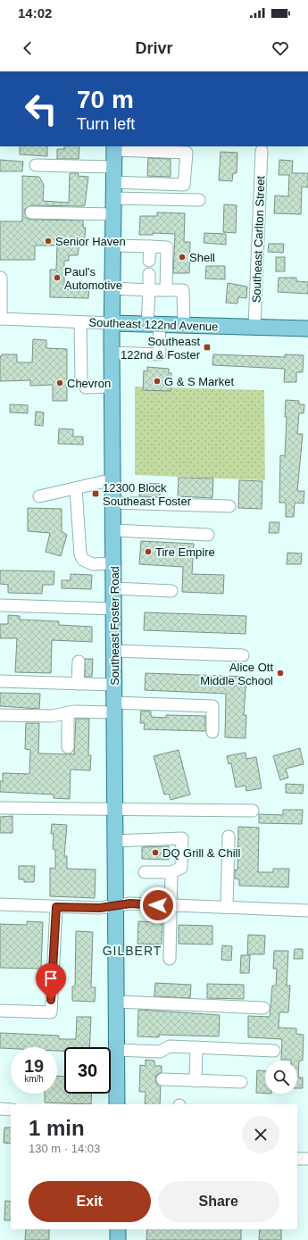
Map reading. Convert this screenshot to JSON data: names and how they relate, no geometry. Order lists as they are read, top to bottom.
{
  "streets": {
    "main road": ["Southeast 122nd Avenue", "Southeast Foster Road"],
    "street": ["Southeast Carlton Street"]
  },
  "crossings": [
    ["Southeast Carlton Street", "Southeast 122nd Avenue"],
    ["Southeast 122nd Avenue", "Southeast Foster Road"]
  ],
  "districts": ["GILBERT"],
  "places": {
    "other": [
      "Senior Haven",
      "Shell",
      "Paul's Automotive",
      "G & S Market",
      "Chevron",
      "Tire Empire",
      "Alice Ott Middle School",
      "DQ Grill & Chill"
    ],
    "transit": ["Southeast 122nd & Foster", "12300 Block Southeast Foster"]
  },
  "page": {
    "status": "14:02",
    "header": "Drivr",
    "turn": ["70 m", "Turn left"],
    "speed": "19 km/h",
    "limit": "30",
    "heading": ["1 min", "130 m · 14:03"],
    "buttons": ["Exit", "Share"]
  }
}
